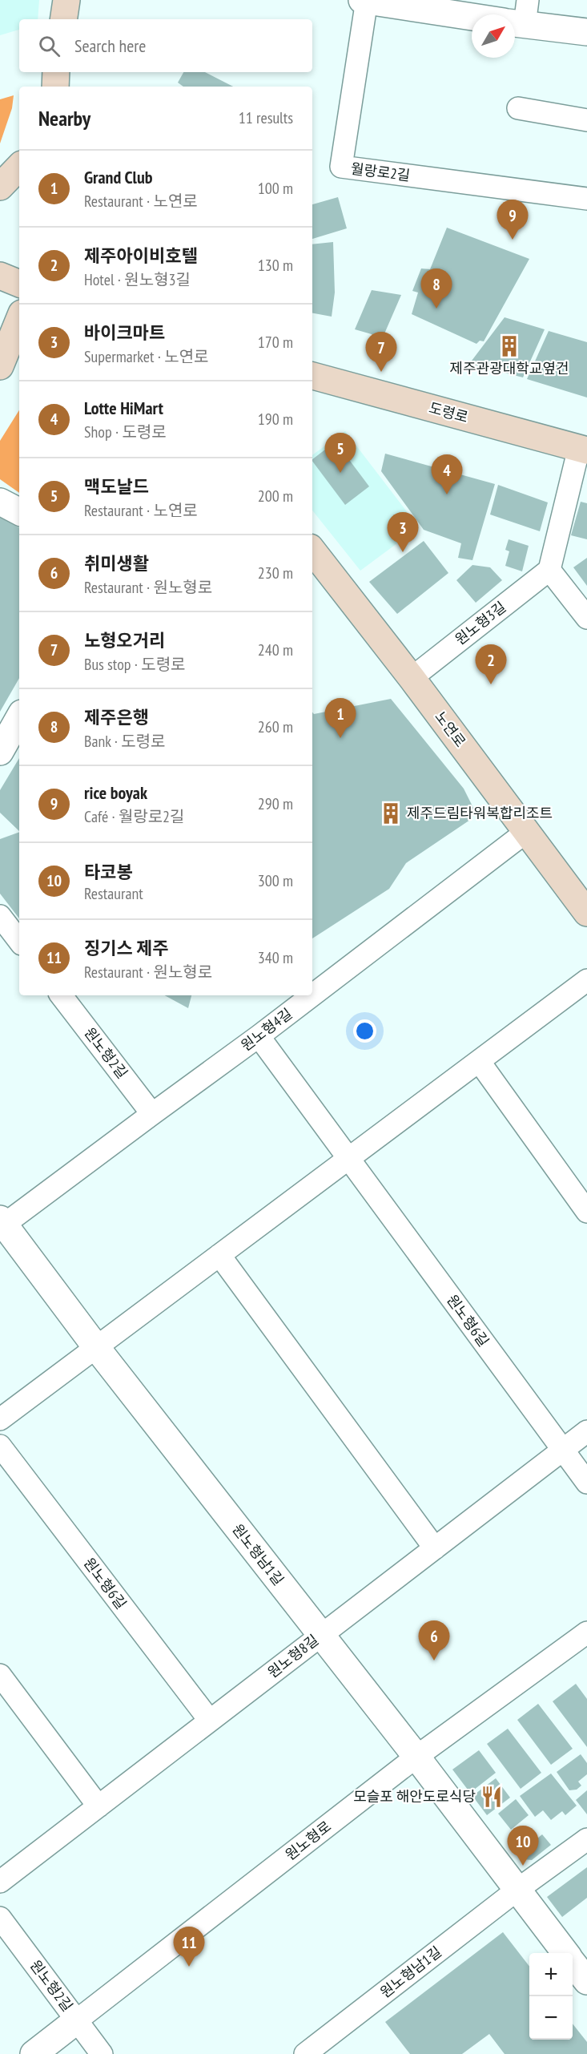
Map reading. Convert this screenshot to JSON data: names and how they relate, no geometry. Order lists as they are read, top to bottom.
{
  "streets": {
    "main road": ["도령로", "노연로"],
    "street": [
      "월랑로2길",
      "원노형3길",
      "원노형4길",
      "원노형2길",
      "원노형6길",
      "원노형남1길",
      "원노형8길",
      "원노형로"
    ]
  },
  "crossings": [
    ["원노형3길", "노연로"],
    ["노연로", "원노형4길"],
    ["원노형4길", "원노형2길"],
    ["원노형4길", "원노형6길"],
    ["원노형4길", "원노형남1길"],
    ["원노형2길", "원노형로"],
    ["원노형6길", "원노형8길"],
    ["원노형남1길", "원노형8길"],
    ["원노형남1길", "원노형로"]
  ],
  "places": {
    "building": ["제주관광대학교옆건", "제주드림타워복합리조트"],
    "restaurant": ["모슬포 해안도로식당"]
  },
  "north": "top right",
  "page": {
    "search": "Search here",
    "heading": ["Nearby", "11 results"],
    "list": [
      {
        "mark": "1",
        "name": "Grand Club",
        "note": "Restaurant · 노연로",
        "value": "100 m"
      },
      {
        "mark": "2",
        "name": "제주아이비호텔",
        "note": "Hotel · 원노형3길",
        "value": "130 m"
      },
      {
        "mark": "3",
        "name": "바이크마트",
        "note": "Supermarket · 노연로",
        "value": "170 m"
      },
      {
        "mark": "4",
        "name": "Lotte HiMart",
        "note": "Shop · 도령로",
        "value": "190 m"
      },
      {
        "mark": "5",
        "name": "맥도날드",
        "note": "Restaurant · 노연로",
        "value": "200 m"
      },
      {
        "mark": "6",
        "name": "취미생활",
        "note": "Restaurant · 원노형로",
        "value": "230 m"
      },
      {
        "mark": "7",
        "name": "노형오거리",
        "note": "Bus stop · 도령로",
        "value": "240 m"
      },
      {
        "mark": "8",
        "name": "제주은행",
        "note": "Bank · 도령로",
        "value": "260 m"
      },
      {
        "mark": "9",
        "name": "rice boyak",
        "note": "Café · 월랑로2길",
        "value": "290 m"
      },
      {
        "mark": "10",
        "name": "타코봉",
        "note": "Restaurant",
        "value": "300 m"
      },
      {
        "mark": "11",
        "name": "징기스 제주",
        "note": "Restaurant · 원노형로",
        "value": "340 m"
      }
    ],
    "pins": [
      "9",
      "8",
      "7",
      "5",
      "4",
      "3",
      "2",
      "1",
      "6",
      "10",
      "11"
    ],
    "map_buttons": ["+", "−"]
  }
}
